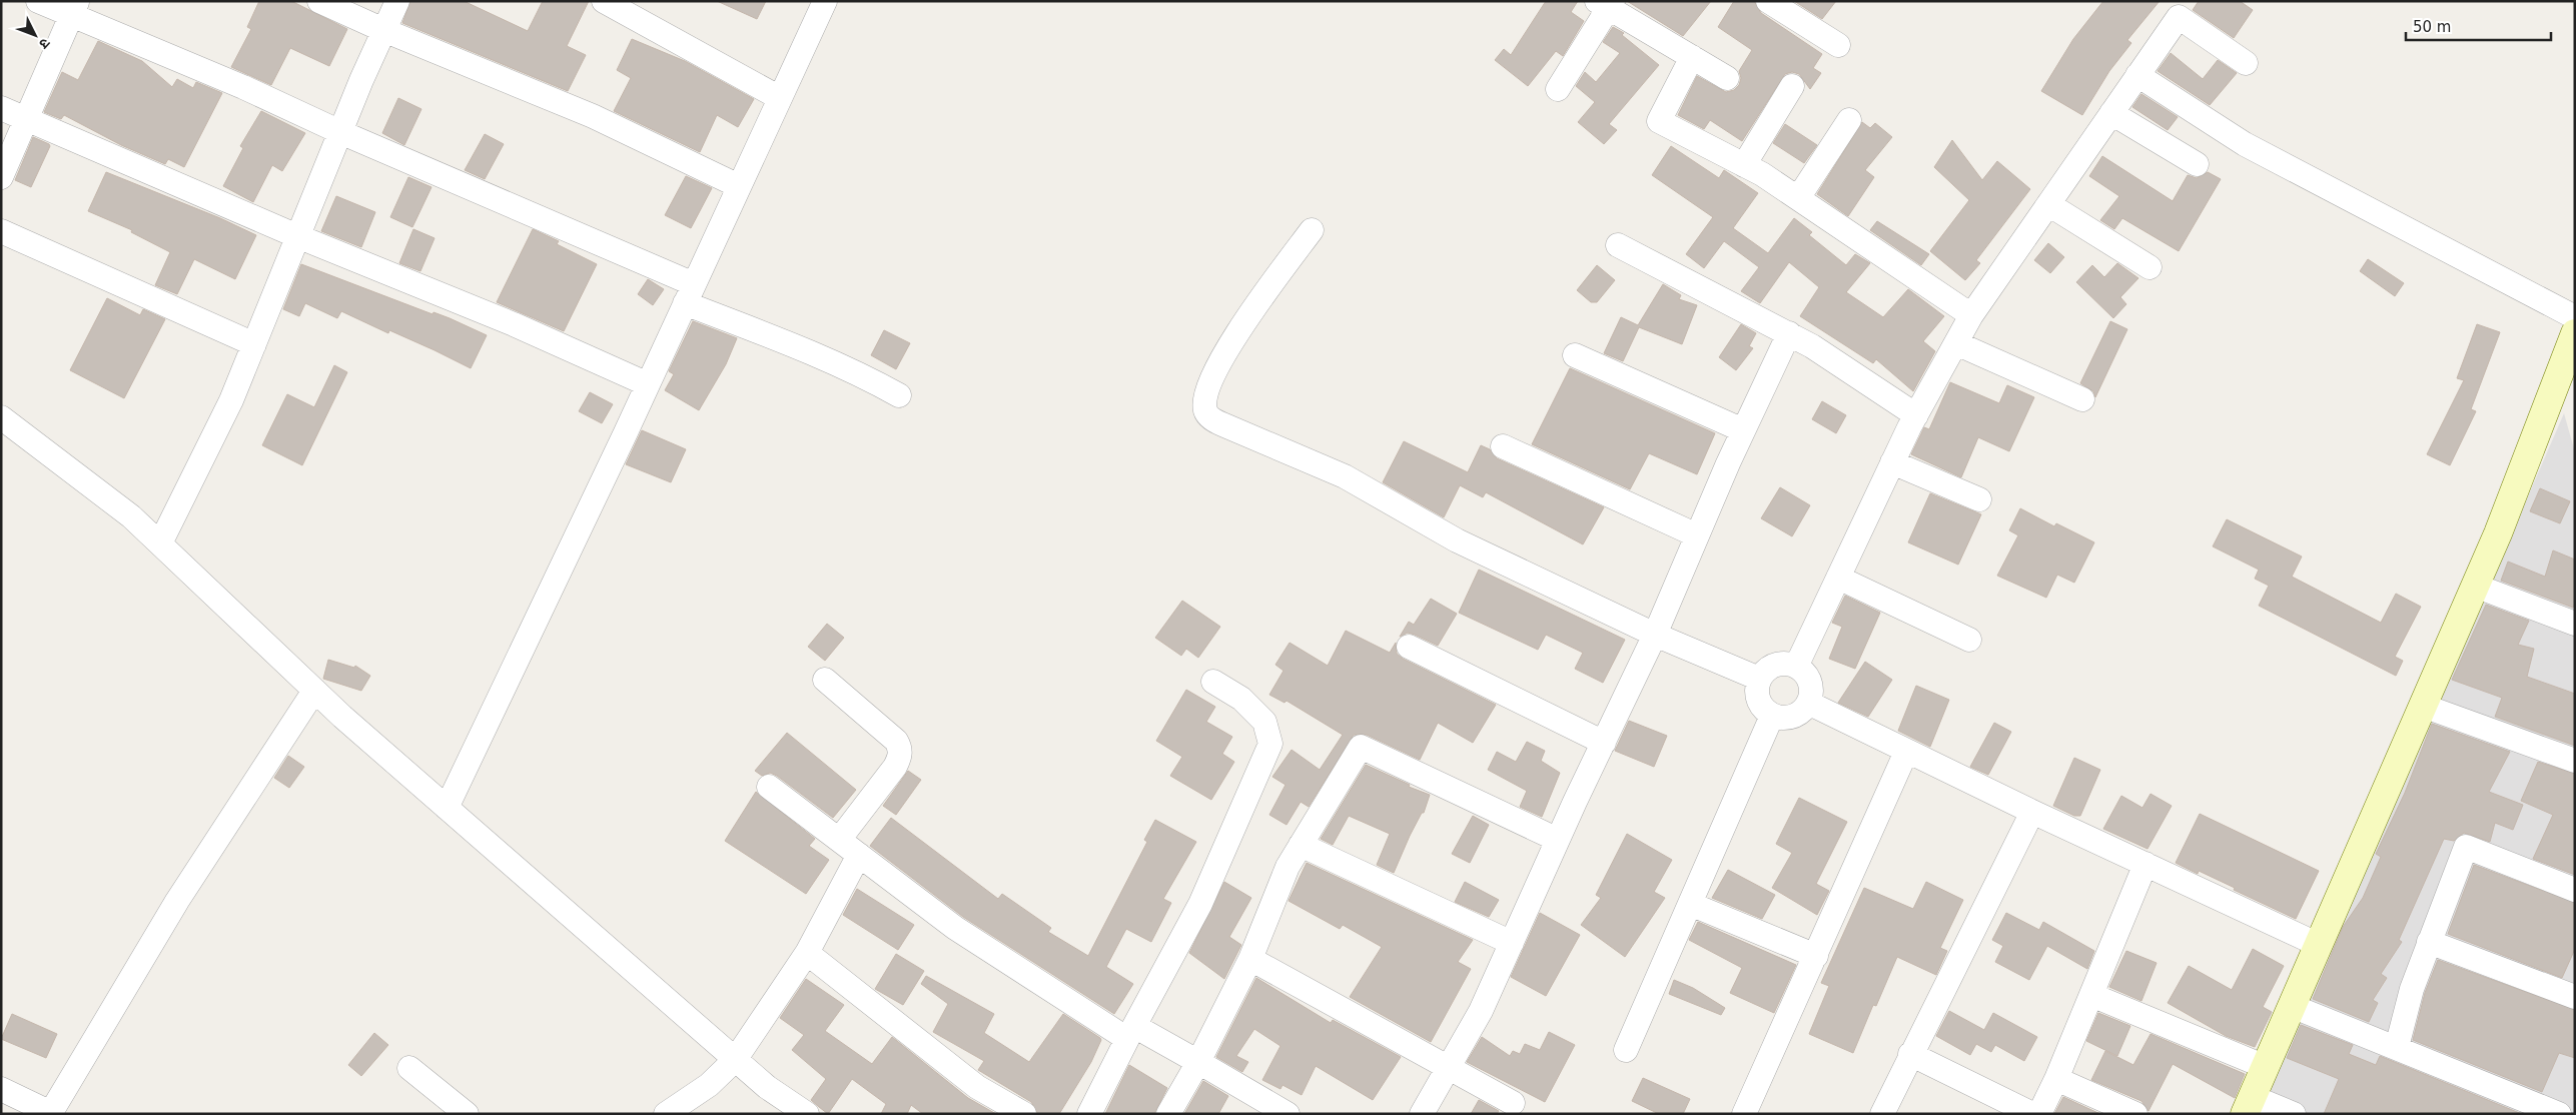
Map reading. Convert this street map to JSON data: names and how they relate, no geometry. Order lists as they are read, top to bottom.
{
  "scale_bar": "50 m",
  "north": "bottom right"
}
